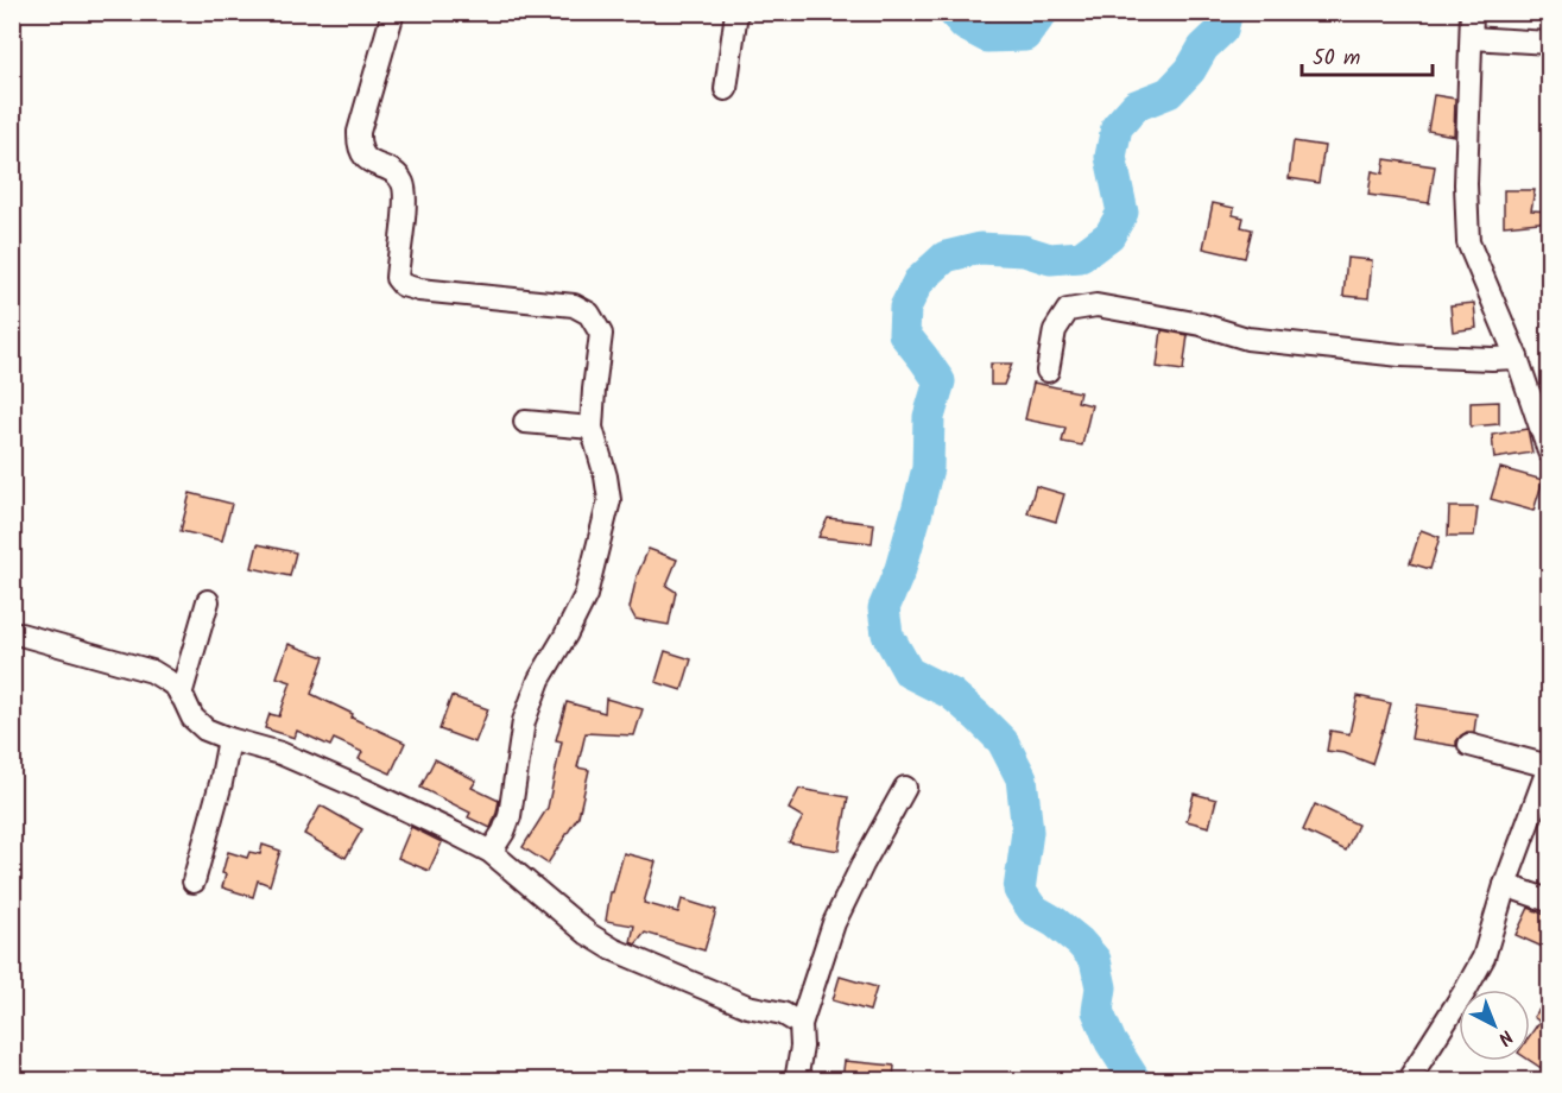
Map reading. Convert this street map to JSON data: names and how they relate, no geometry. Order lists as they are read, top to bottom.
{
  "scale_bar": "50 m",
  "north": "bottom right"
}
